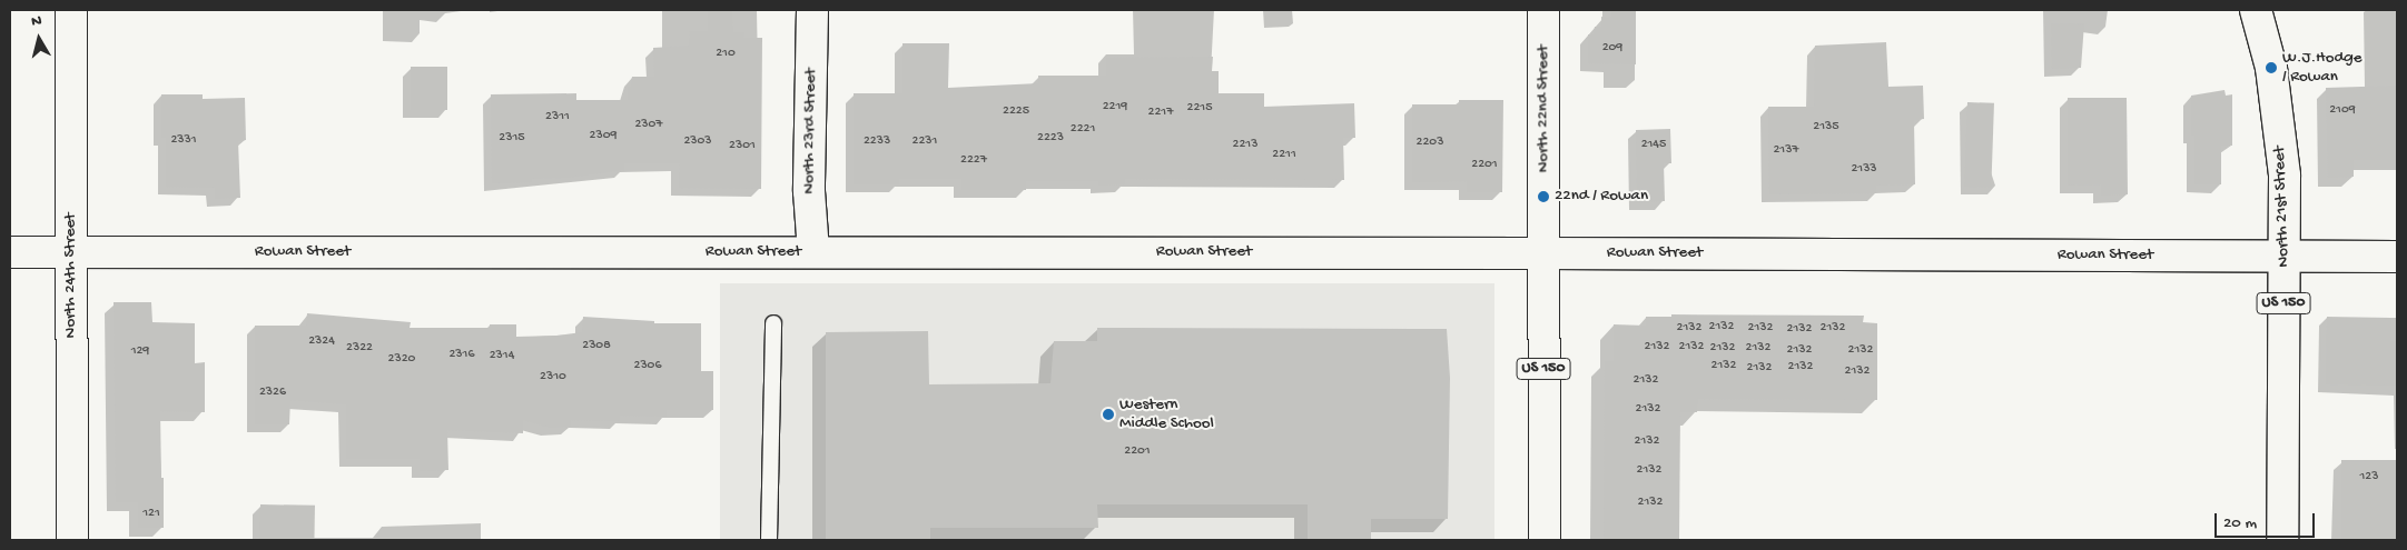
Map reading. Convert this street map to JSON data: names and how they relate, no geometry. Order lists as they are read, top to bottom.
{
  "streets": {
    "street": [
      "North 22nd Street",
      "North 23rd Street",
      "North 21st Street",
      "Rowan Street",
      "North 24th Street",
      "US 150"
    ]
  },
  "crossings": [
    ["North 22nd Street", "Rowan Street"],
    ["North 23rd Street", "Rowan Street"],
    ["North 21st Street", "Rowan Street"],
    ["Rowan Street", "North 24th Street"]
  ],
  "places": ["W.J.Hodge / Rowan", "22nd / Rowan", "Western Middle School"],
  "house_numbers": [
    "209",
    "210",
    "2219",
    "2215",
    "2109",
    "2225",
    "2217",
    "2311",
    "2307",
    "2135",
    "2221",
    "2309",
    "2315",
    "2223",
    "2331",
    "2303",
    "2233",
    "2231",
    "2203",
    "2213",
    "2145",
    "2301",
    "2137",
    "2211",
    "2227",
    "2201",
    "2133",
    "2132",
    "2132",
    "2132",
    "2132",
    "2132",
    "2324",
    "2308",
    "2132",
    "2132",
    "2322",
    "2132",
    "2132",
    "2132",
    "2132",
    "129",
    "2316",
    "2314",
    "2320",
    "2306",
    "2132",
    "2132",
    "2132",
    "2132",
    "2310",
    "2132",
    "2326",
    "2132",
    "2132",
    "2201",
    "2132",
    "123",
    "2132",
    "121"
  ],
  "scale_bar": "20 m",
  "north": "top"
}
